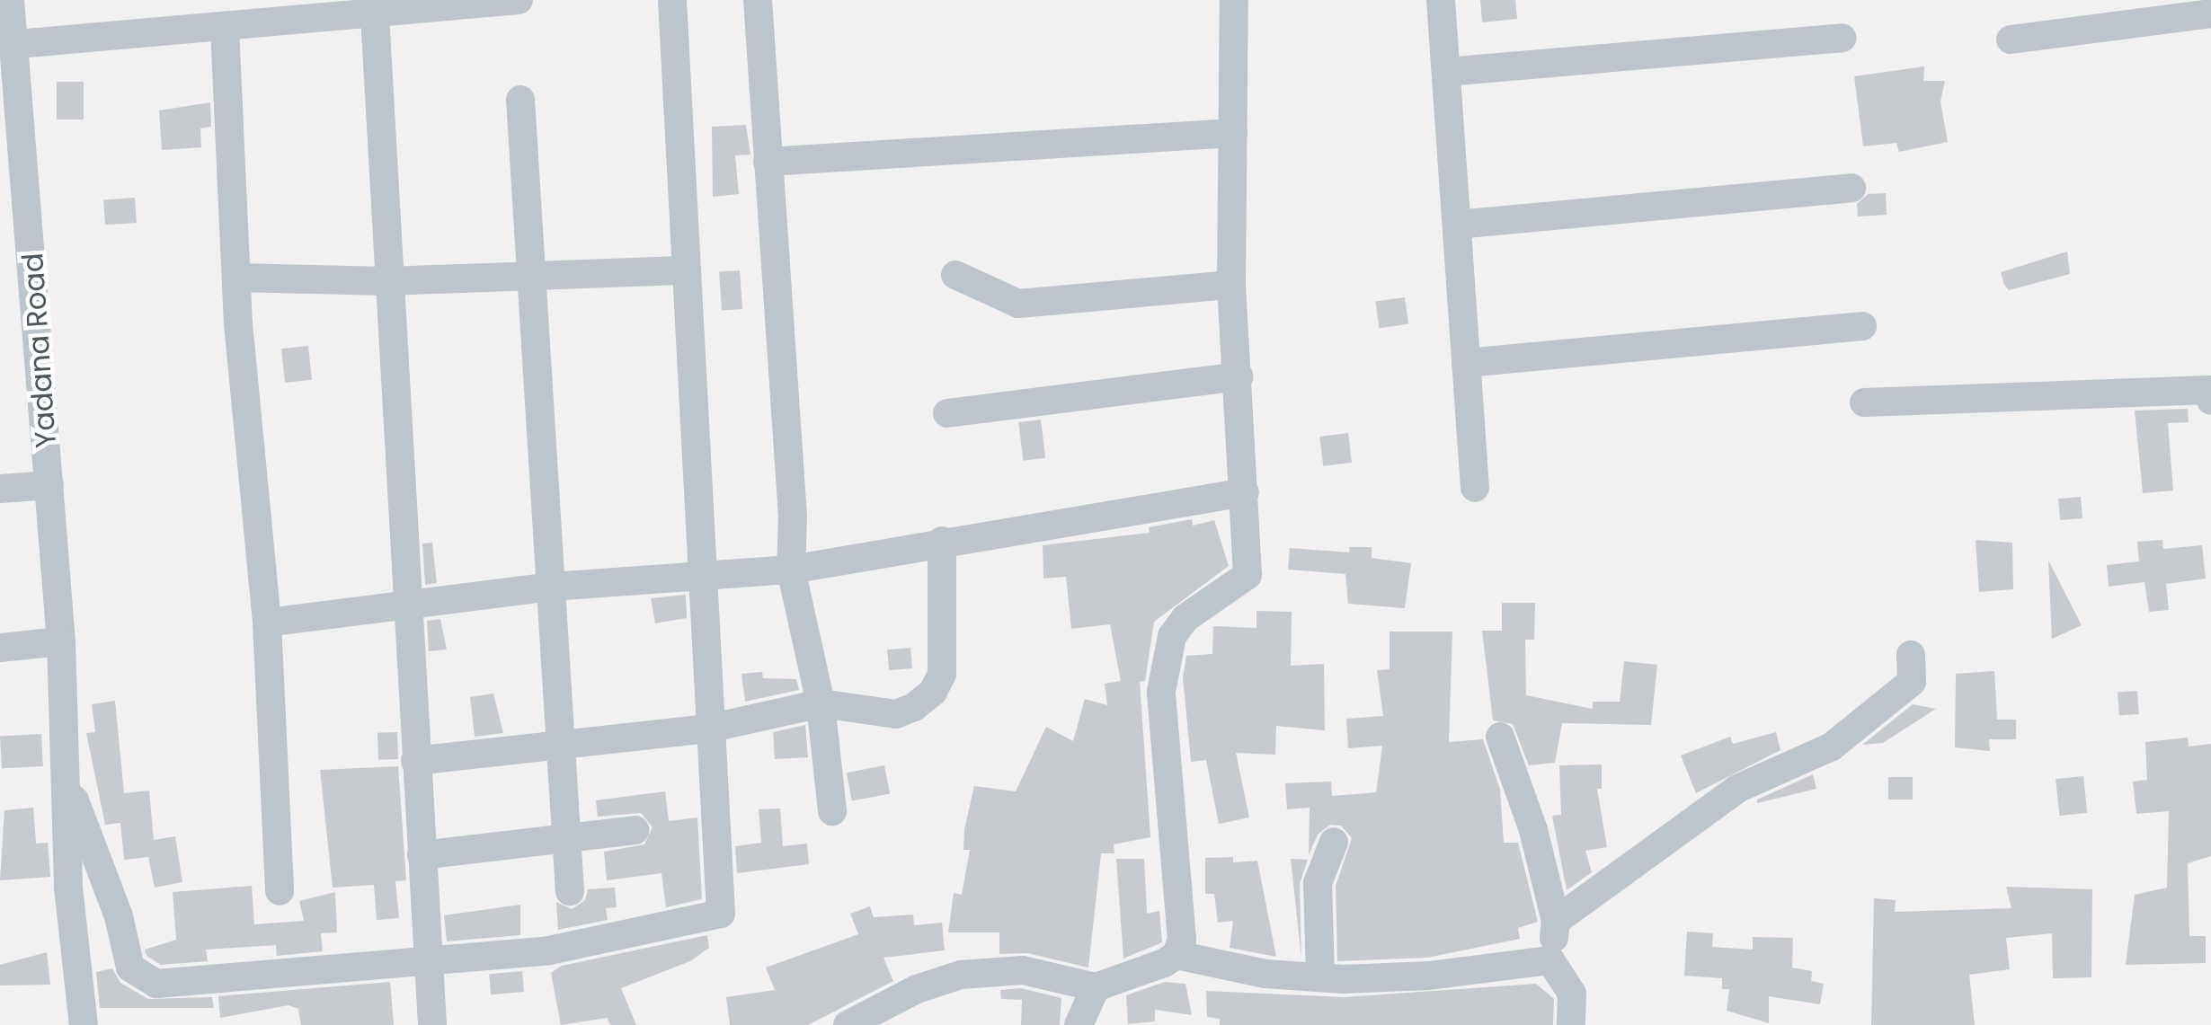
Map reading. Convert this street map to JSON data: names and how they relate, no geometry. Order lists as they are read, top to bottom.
{
  "streets": {
    "street": ["Yadana Road"]
  }
}
